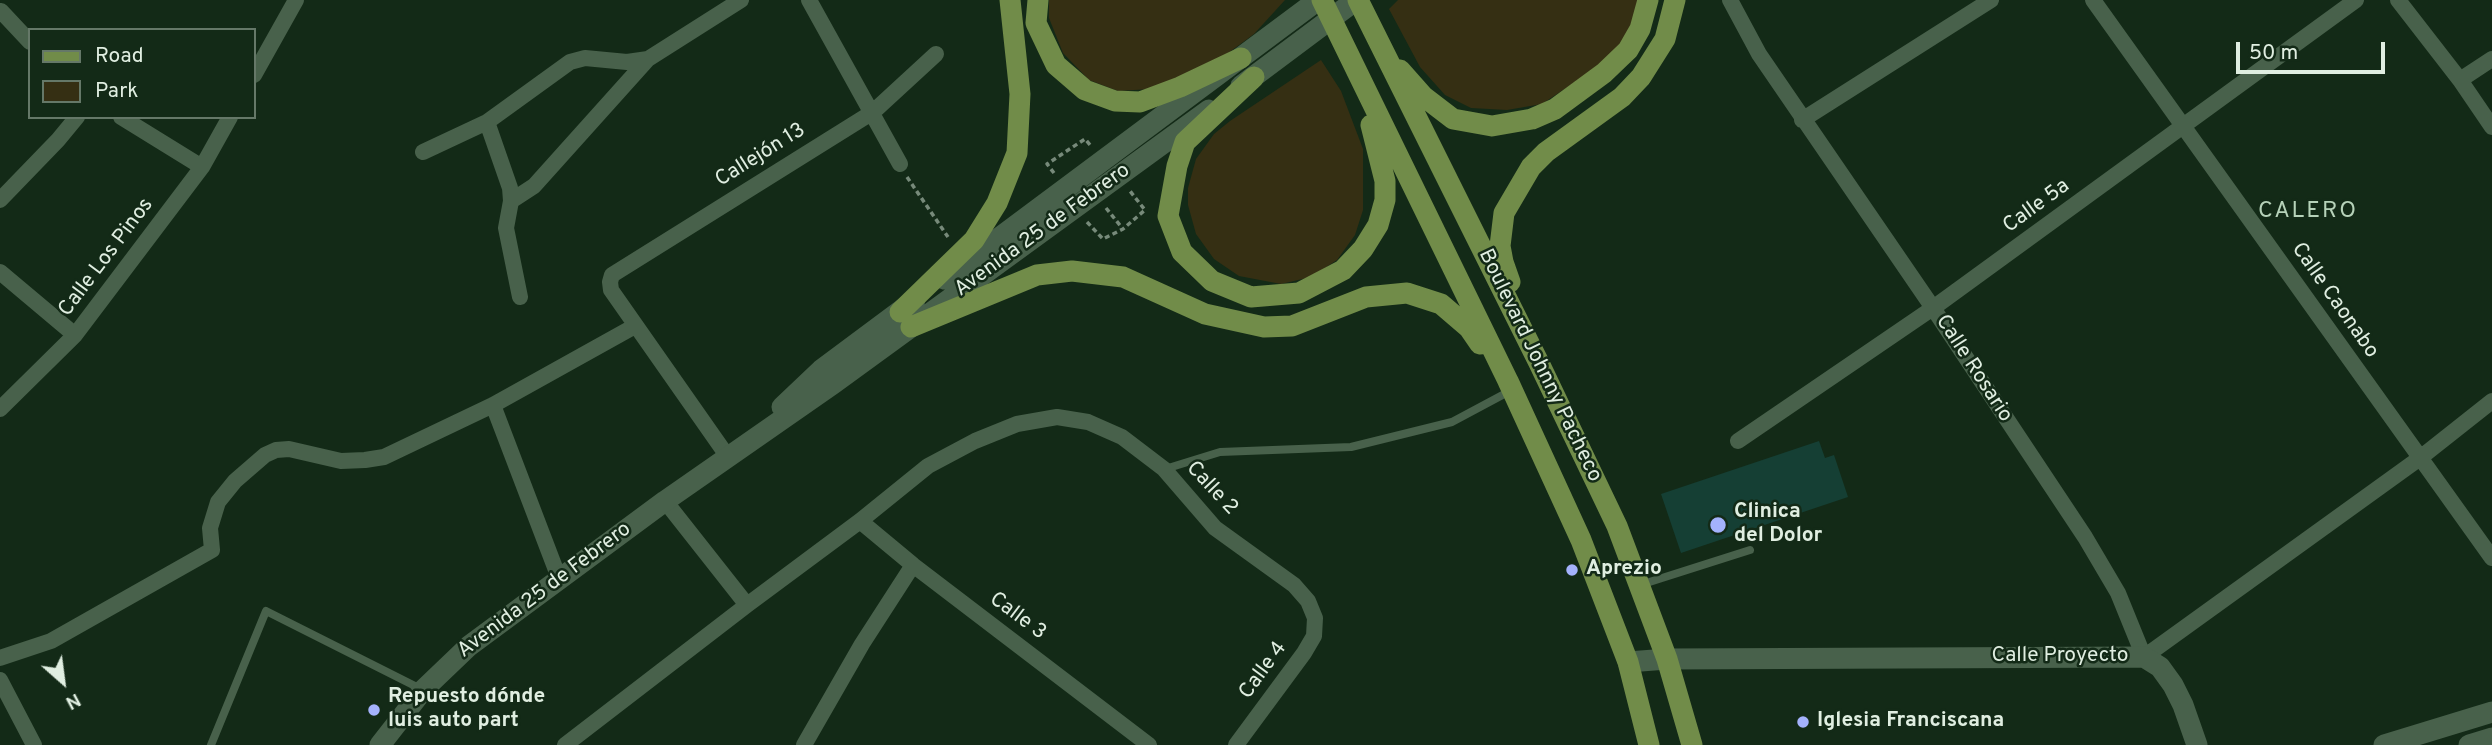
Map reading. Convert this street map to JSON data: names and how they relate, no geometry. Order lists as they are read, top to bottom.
{
  "streets": {
    "main road": [
      "Avenida 25 de Febrero",
      "Boulevard Johnny Pacheco",
      "Calle Rosario",
      "Calle Proyecto"
    ],
    "street": [
      "Callejón 13",
      "Calle 5a",
      "Calle Los Pinos",
      "Calle Caonabo",
      "Calle 2",
      "Calle 3",
      "Calle 4"
    ]
  },
  "crossings": [
    ["Calle 5a", "Calle Caonabo"],
    ["Calle 5a", "Calle Rosario"],
    ["Avenida 25 de Febrero", "Boulevard Johnny Pacheco"],
    ["Calle Caonabo", "Calle Proyecto"],
    ["Boulevard Johnny Pacheco", "Calle Proyecto"],
    ["Calle Rosario", "Calle Proyecto"],
    ["Calle 2", "Calle 3"],
    ["Calle 2", "Calle 4"]
  ],
  "districts": ["CALERO"],
  "places": [
    "Clinica del Dolor",
    "Aprezio",
    "Repuesto dónde luis auto part",
    "Iglesia Franciscana"
  ],
  "legend": ["Road", "Park"],
  "scale_bar": "50 m",
  "north": "bottom right"
}
